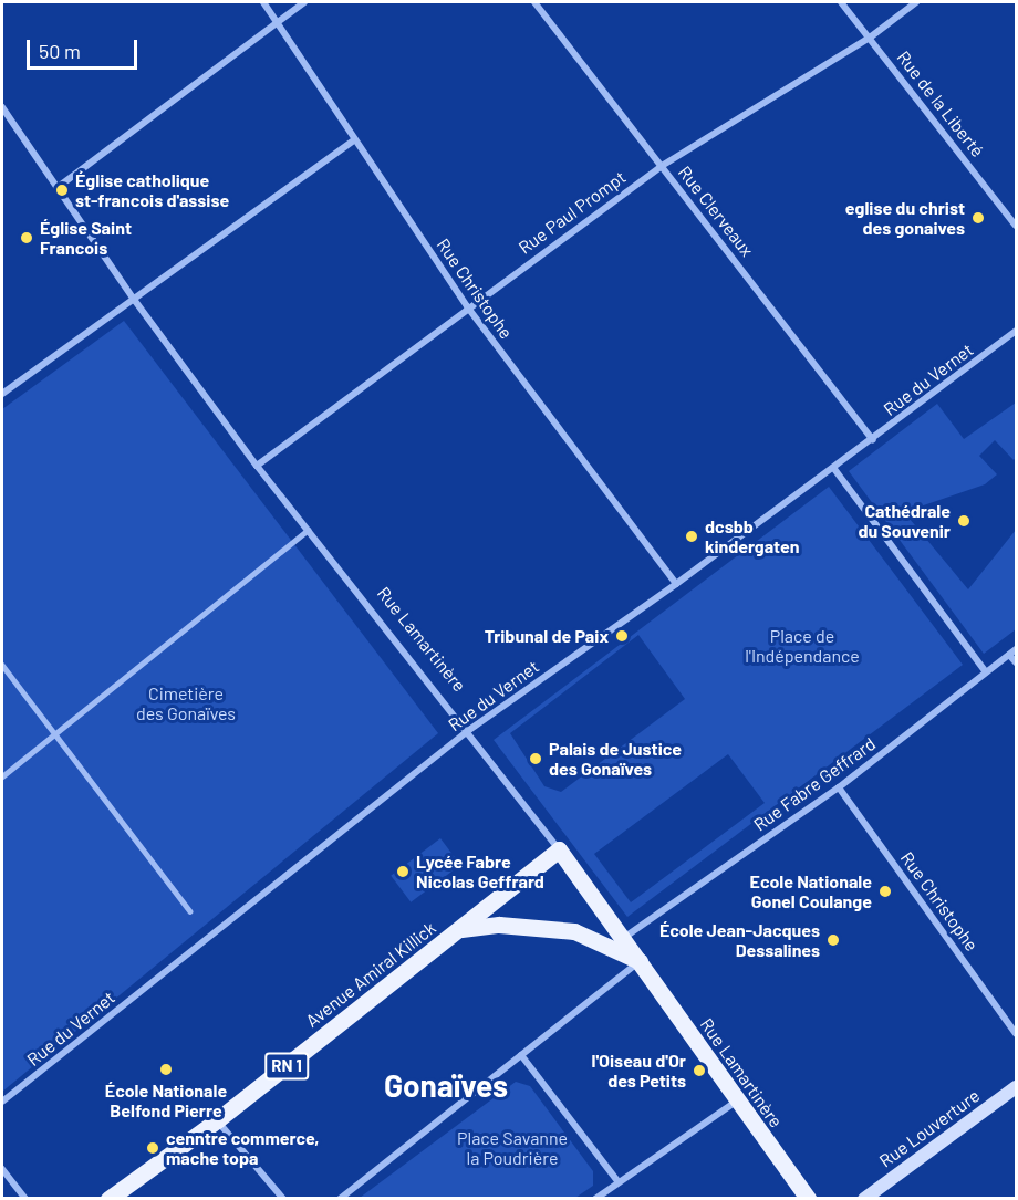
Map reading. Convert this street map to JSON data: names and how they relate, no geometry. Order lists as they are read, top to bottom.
{
  "streets": {
    "main road": ["Rue Lamartinère", "Avenue Amiral Killick", "RN 1"],
    "street": [
      "Rue de la Liberté",
      "Rue Clerveaux",
      "Rue Paul Prompt",
      "Rue Christophe",
      "Rue du Vernet",
      "Rue Fabre Geffrard",
      "Rue Louverture"
    ]
  },
  "crossings": [
    ["Rue de la Liberté", "Rue Paul Prompt"],
    ["Rue Clerveaux", "Rue Paul Prompt"],
    ["Rue Clerveaux", "Rue du Vernet"],
    ["Rue Paul Prompt", "Rue Christophe"],
    ["Rue Paul Prompt", "Rue Lamartinère"],
    ["Rue Christophe", "Rue du Vernet"],
    ["Rue Christophe", "Rue Fabre Geffrard"],
    ["Rue du Vernet", "Rue Lamartinère"],
    ["Rue Lamartinère", "Rue Fabre Geffrard"],
    ["Rue Lamartinère", "Avenue Amiral Killick"]
  ],
  "districts": ["Gonaïves"],
  "parks": ["Place de l'Indépendance", "Cimetière des Gonaïves", "Place Savanne la Poudrière"],
  "places": [
    "Église catholique st-francois d'assise",
    "eglise du christ des gonaives",
    "Église Saint Francois",
    "Cathédrale du Souvenir",
    "dcsbb kindergaten",
    "Tribunal de Paix",
    "Palais de Justice des Gonaïves",
    "Lycée Fabre Nicolas Geffrard",
    "Ecole Nationale Gonel Coulange",
    "École Jean-Jacques Dessalines",
    "École Nationale Belfond Pierre",
    "l'Oiseau d'Or des Petits",
    "cenntre commerce, mache topa"
  ],
  "scale_bar": "50 m"
}
